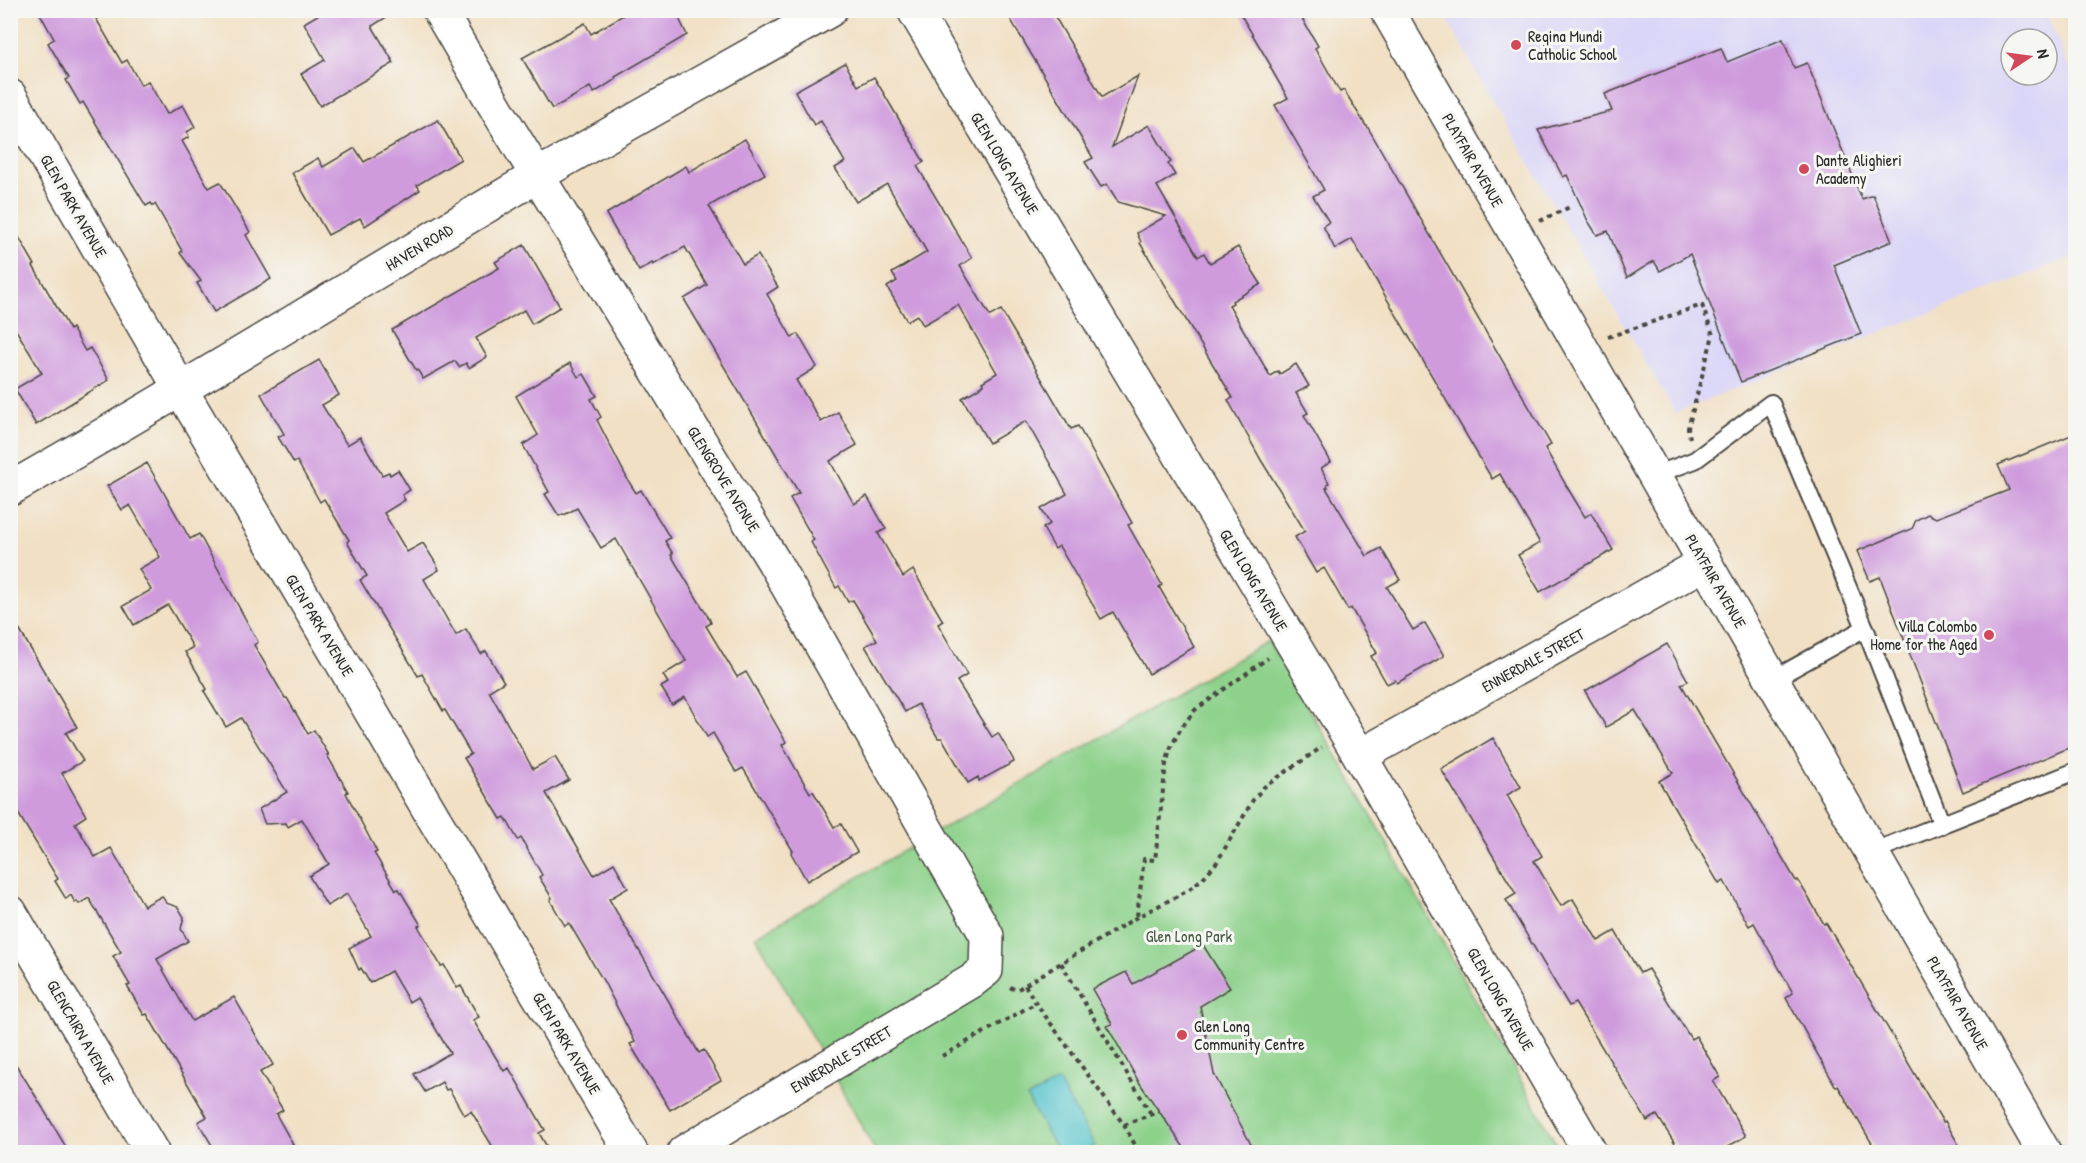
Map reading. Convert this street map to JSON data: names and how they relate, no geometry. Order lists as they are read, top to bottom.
{
  "streets": {
    "street": [
      "PLAYFAIR AVENUE",
      "GLEN LONG AVENUE",
      "GLEN PARK AVENUE",
      "HAVEN ROAD",
      "GLENGROVE AVENUE",
      "ENNERDALE STREET",
      "GLENCAIRN AVENUE"
    ]
  },
  "crossings": [
    ["PLAYFAIR AVENUE", "ENNERDALE STREET"],
    ["GLEN LONG AVENUE", "ENNERDALE STREET"],
    ["GLEN PARK AVENUE", "HAVEN ROAD"],
    ["HAVEN ROAD", "GLENGROVE AVENUE"],
    ["GLENGROVE AVENUE", "ENNERDALE STREET"]
  ],
  "parks": ["Glen Long Park"],
  "places": [
    "Regina Mundi Catholic School",
    "Dante Alighieri Academy",
    "Villa Colombo Home for the Aged",
    "Glen Long Community Centre"
  ],
  "north": "right"
}
